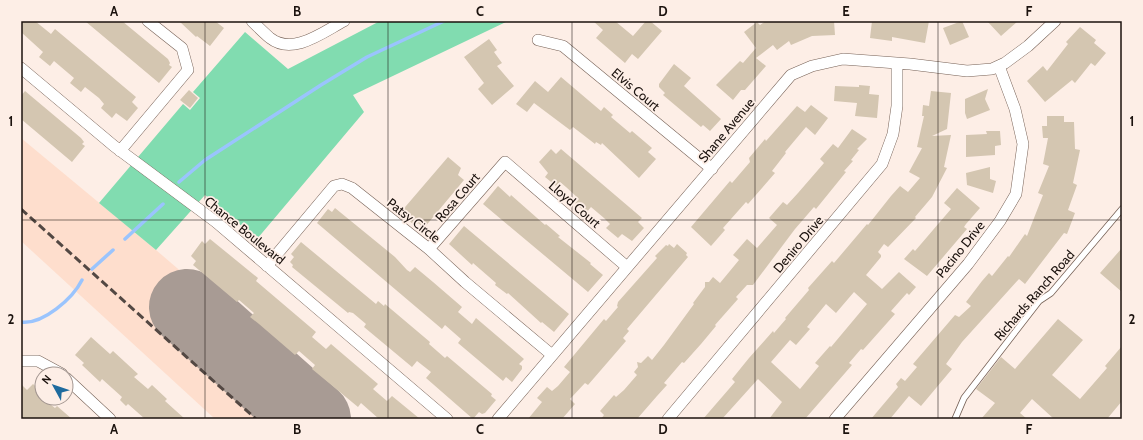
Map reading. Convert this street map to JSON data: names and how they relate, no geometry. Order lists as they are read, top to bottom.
{
  "streets": {
    "street": [
      "Elvis Court",
      "Shane Avenue",
      "Rosa Court",
      "Lloyd Court",
      "Patsy Circle",
      "Chance Boulevard",
      "Deniro Drive",
      "Pacino Drive"
    ],
    "lane": ["Richards Ranch Road"]
  },
  "crossings": [
    ["Elvis Court", "Shane Avenue"],
    ["Shane Avenue", "Lloyd Court"],
    ["Shane Avenue", "Patsy Circle"],
    ["Shane Avenue", "Deniro Drive"],
    ["Shane Avenue", "Pacino Drive"],
    ["Rosa Court", "Lloyd Court"],
    ["Rosa Court", "Patsy Circle"],
    ["Patsy Circle", "Chance Boulevard"]
  ],
  "north": "top left",
  "grid": {
    "columns": [
      "A",
      "B",
      "C",
      "D",
      "E",
      "F"
    ],
    "rows": ["1", "2"]
  }
}
